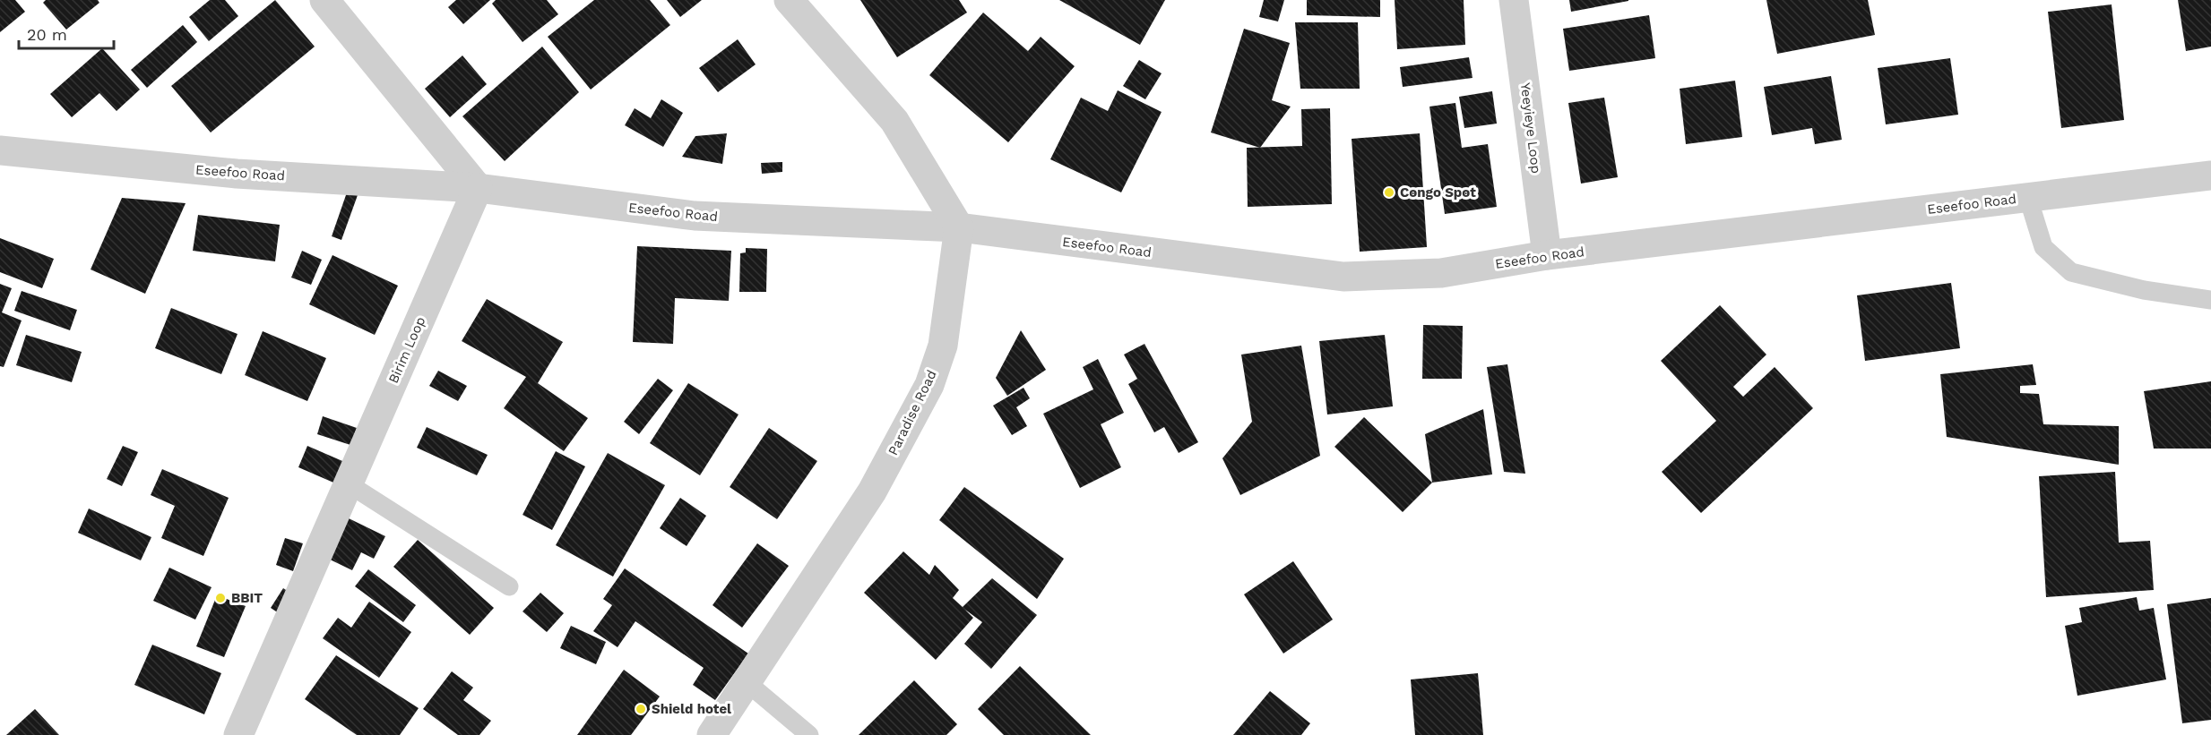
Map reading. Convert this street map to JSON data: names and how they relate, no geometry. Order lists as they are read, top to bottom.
{
  "streets": {
    "street": [
      "Yeeyieye Loop",
      "Eseefoo Road",
      "Birim Loop",
      "Paradise Road"
    ]
  },
  "crossings": [
    ["Yeeyieye Loop", "Eseefoo Road"],
    ["Eseefoo Road", "Birim Loop"],
    ["Eseefoo Road", "Paradise Road"]
  ],
  "places": ["Congo Spot", "BBIT", "Shield hotel"],
  "scale_bar": "20 m"
}
